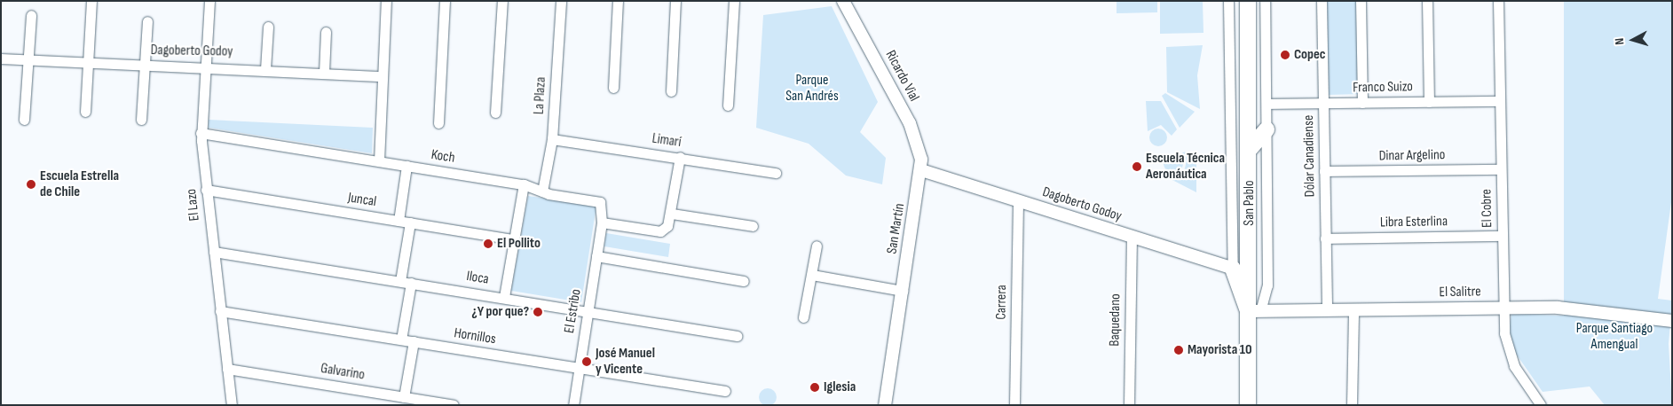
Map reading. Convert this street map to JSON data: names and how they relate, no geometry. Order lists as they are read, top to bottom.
{
  "streets": {
    "main road": ["San Pablo"],
    "street": [
      "Dagoberto Godoy",
      "Ricardo Vial",
      "Franco Suizo",
      "La Plaza",
      "Limarí",
      "Dólar Canadiense",
      "Dinar Argelino",
      "Koch",
      "Juncal",
      "El Lazo",
      "El Cobre",
      "Libra Esterlina",
      "San Martín",
      "Iloca",
      "El Salitre",
      "Carrera",
      "El Estribo",
      "Baquedano",
      "Hornillos",
      "Galvarino"
    ]
  },
  "crossings": [
    ["Dagoberto Godoy", "Ricardo Vial"],
    ["Dagoberto Godoy", "San Pablo"],
    ["Dagoberto Godoy", "El Lazo"],
    ["Dagoberto Godoy", "San Martín"],
    ["Dagoberto Godoy", "Carrera"],
    ["Dagoberto Godoy", "Baquedano"],
    ["Ricardo Vial", "San Martín"],
    ["Franco Suizo", "Dólar Canadiense"],
    ["Franco Suizo", "San Pablo"],
    ["Franco Suizo", "El Cobre"],
    ["La Plaza", "Limarí"],
    ["La Plaza", "Koch"],
    ["Dólar Canadiense", "Dinar Argelino"],
    ["Dólar Canadiense", "Libra Esterlina"],
    ["Dólar Canadiense", "El Salitre"],
    ["Dinar Argelino", "El Cobre"],
    ["Koch", "El Lazo"],
    ["Koch", "El Estribo"],
    ["Juncal", "El Lazo"],
    ["San Pablo", "El Salitre"],
    ["El Lazo", "Iloca"],
    ["El Lazo", "Hornillos"],
    ["El Lazo", "Galvarino"],
    ["El Cobre", "Libra Esterlina"],
    ["El Cobre", "El Salitre"],
    ["Iloca", "El Estribo"],
    ["El Estribo", "Hornillos"]
  ],
  "parks": ["Parque San Andrés", "Parque Santiago Amengual"],
  "places": [
    "Copec",
    "Escuela Técnica Aeronáutica",
    "Escuela Estrella de Chile",
    "El Pollito",
    "¿Y por que?",
    "Mayorista 10",
    "José Manuel y Vicente",
    "Iglesia"
  ],
  "north": "left"
}
